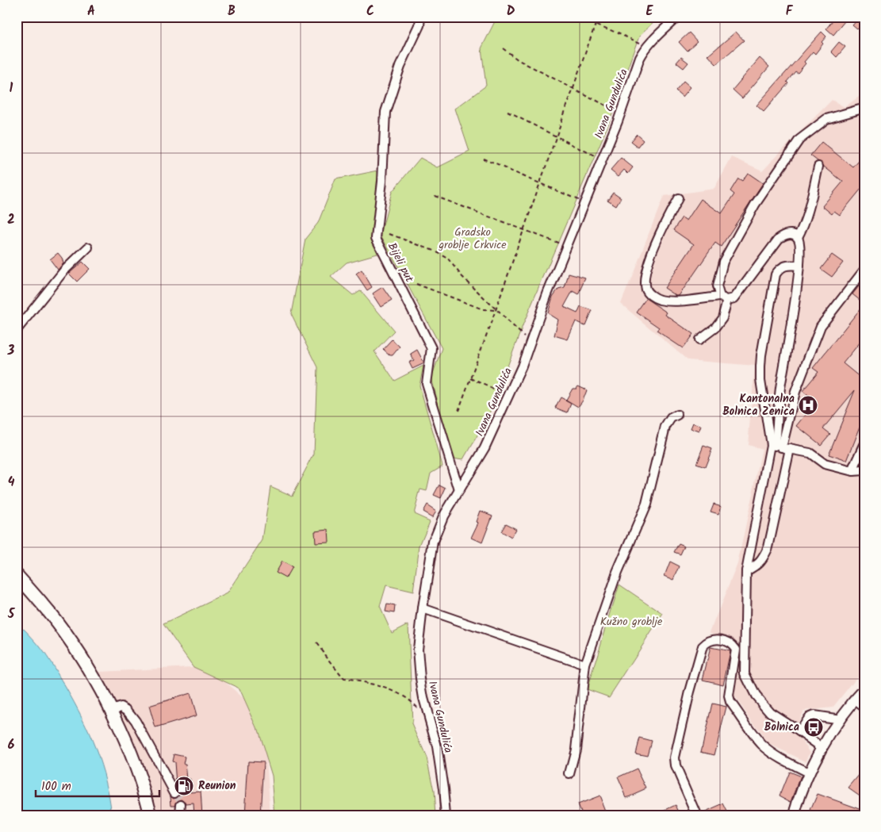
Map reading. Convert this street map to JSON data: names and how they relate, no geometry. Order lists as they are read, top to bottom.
{
  "streets": {
    "street": ["Ivana Gundulića", "Bijeli put"]
  },
  "crossings": [
    ["Ivana Gundulića", "Bijeli put"]
  ],
  "parks": ["Gradsko groblje Crkvice", "Kužno groblje"],
  "places": {
    "hospital": ["Kantonalna Bolnica Zenica"],
    "bus stop": ["Bolnica"],
    "fuel station": ["Reunion"]
  },
  "scale_bar": "100 m",
  "grid": {
    "columns": [
      "A",
      "B",
      "C",
      "D",
      "E",
      "F"
    ],
    "rows": [
      "1",
      "2",
      "3",
      "4",
      "5",
      "6"
    ]
  }
}
